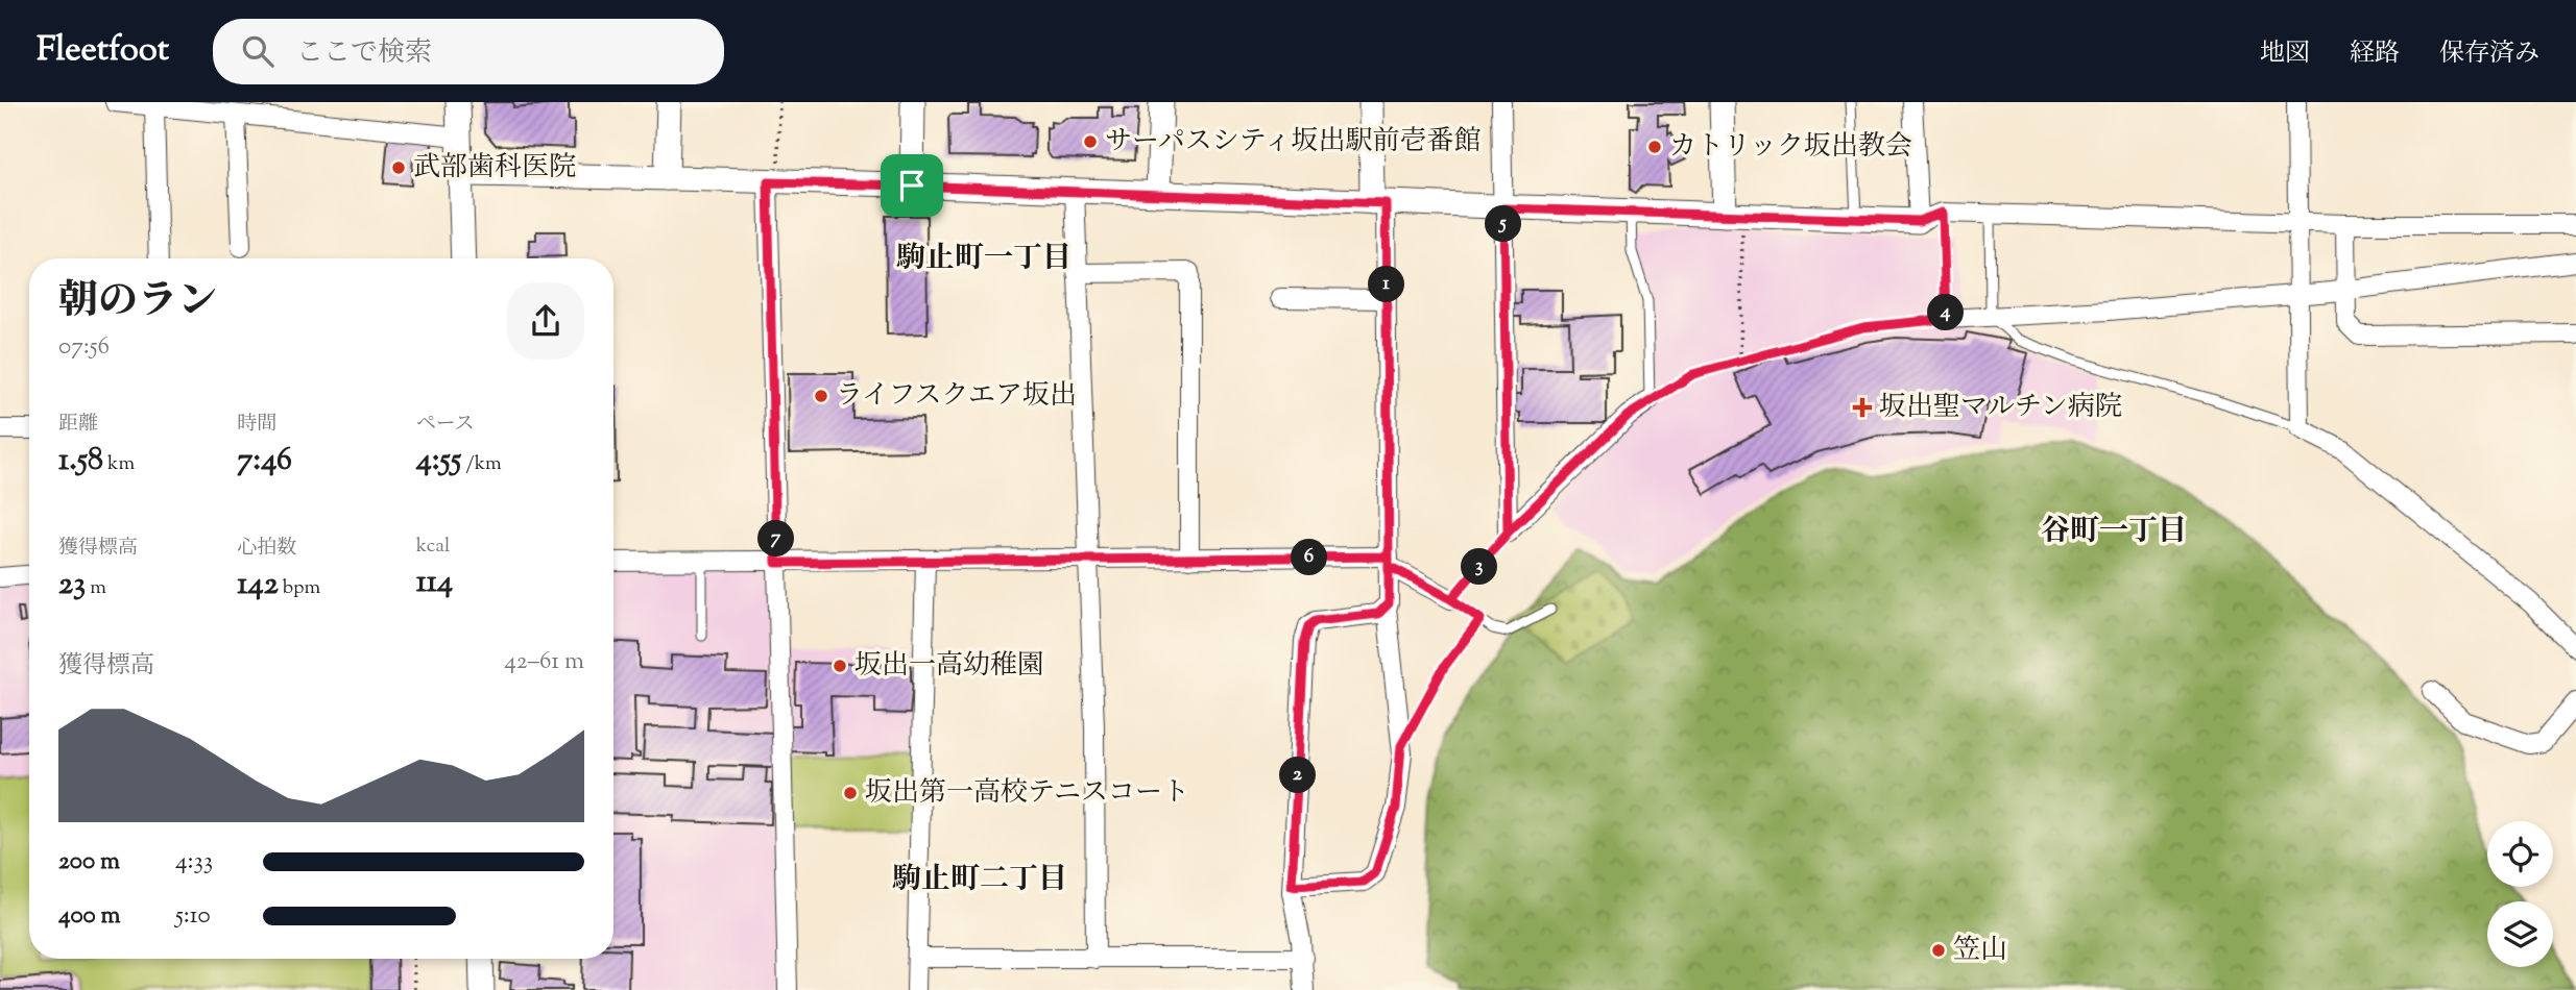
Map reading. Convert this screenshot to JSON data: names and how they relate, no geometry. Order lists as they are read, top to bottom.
{
  "districts": ["駒止町一丁目", "谷町一丁目", "駒止町二丁目"],
  "places": {
    "other": [
      "サーパスシティ坂出駅前壱番館",
      "カトリック坂出教会",
      "武部歯科医院",
      "ライフスクエア坂出",
      "坂出一高幼稚園",
      "坂出第一高校テニスコート",
      "笠山"
    ],
    "health": ["坂出聖マルチン病院"]
  },
  "page": {
    "header": "Fleetfoot",
    "search": "ここで検索",
    "nav": ["地図", "経路", "保存済み"],
    "pins": [
      "5",
      "1",
      "4",
      "7",
      "6",
      "3",
      "2"
    ],
    "heading": ["朝のラン", "07:56"],
    "stats": [
      ["距離", "1.58 km"],
      ["時間", "7:46"],
      ["ペース", "4:55 /km"],
      ["獲得標高", "23 m"],
      ["心拍数", "142 bpm"],
      ["kcal", "114"]
    ],
    "chart": ["獲得標高", "42–61 m"],
    "list": [
      {
        "name": "200 m",
        "note": "4:33"
      },
      {
        "name": "400 m",
        "note": "5:10"
      }
    ]
  }
}
